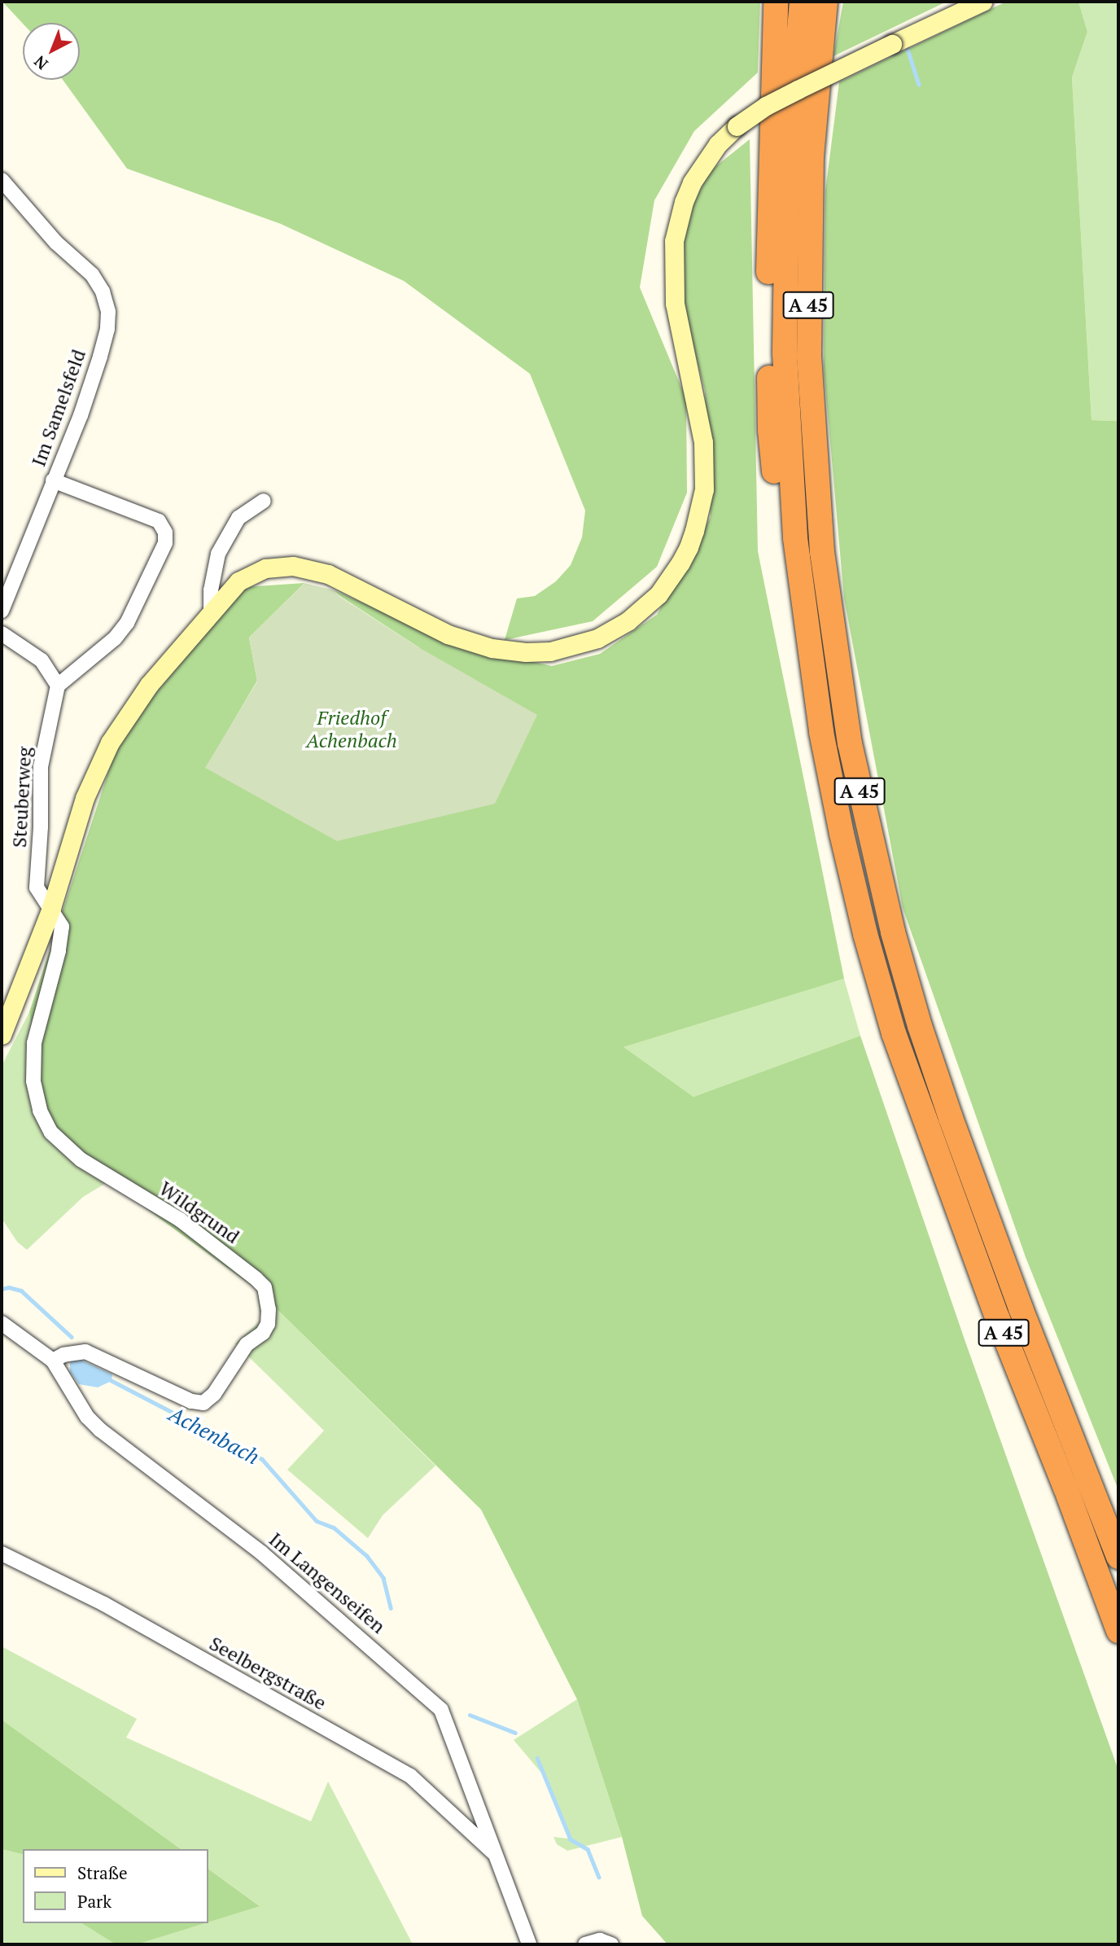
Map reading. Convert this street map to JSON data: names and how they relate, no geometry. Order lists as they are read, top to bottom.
{
  "streets": {
    "highway": ["A 45"],
    "street": [
      "Im Samelsfeld",
      "Steuberweg",
      "Wildgrund",
      "Im Langenseifen",
      "Seelbergstraße"
    ]
  },
  "crossings": [
    ["Steuberweg", "Wildgrund"],
    ["Wildgrund", "Im Langenseifen"],
    ["Im Langenseifen", "Seelbergstraße"]
  ],
  "water": ["Achenbach"],
  "parks": ["Friedhof Achenbach"],
  "legend": ["Straße", "Park"],
  "north": "bottom left"
}
